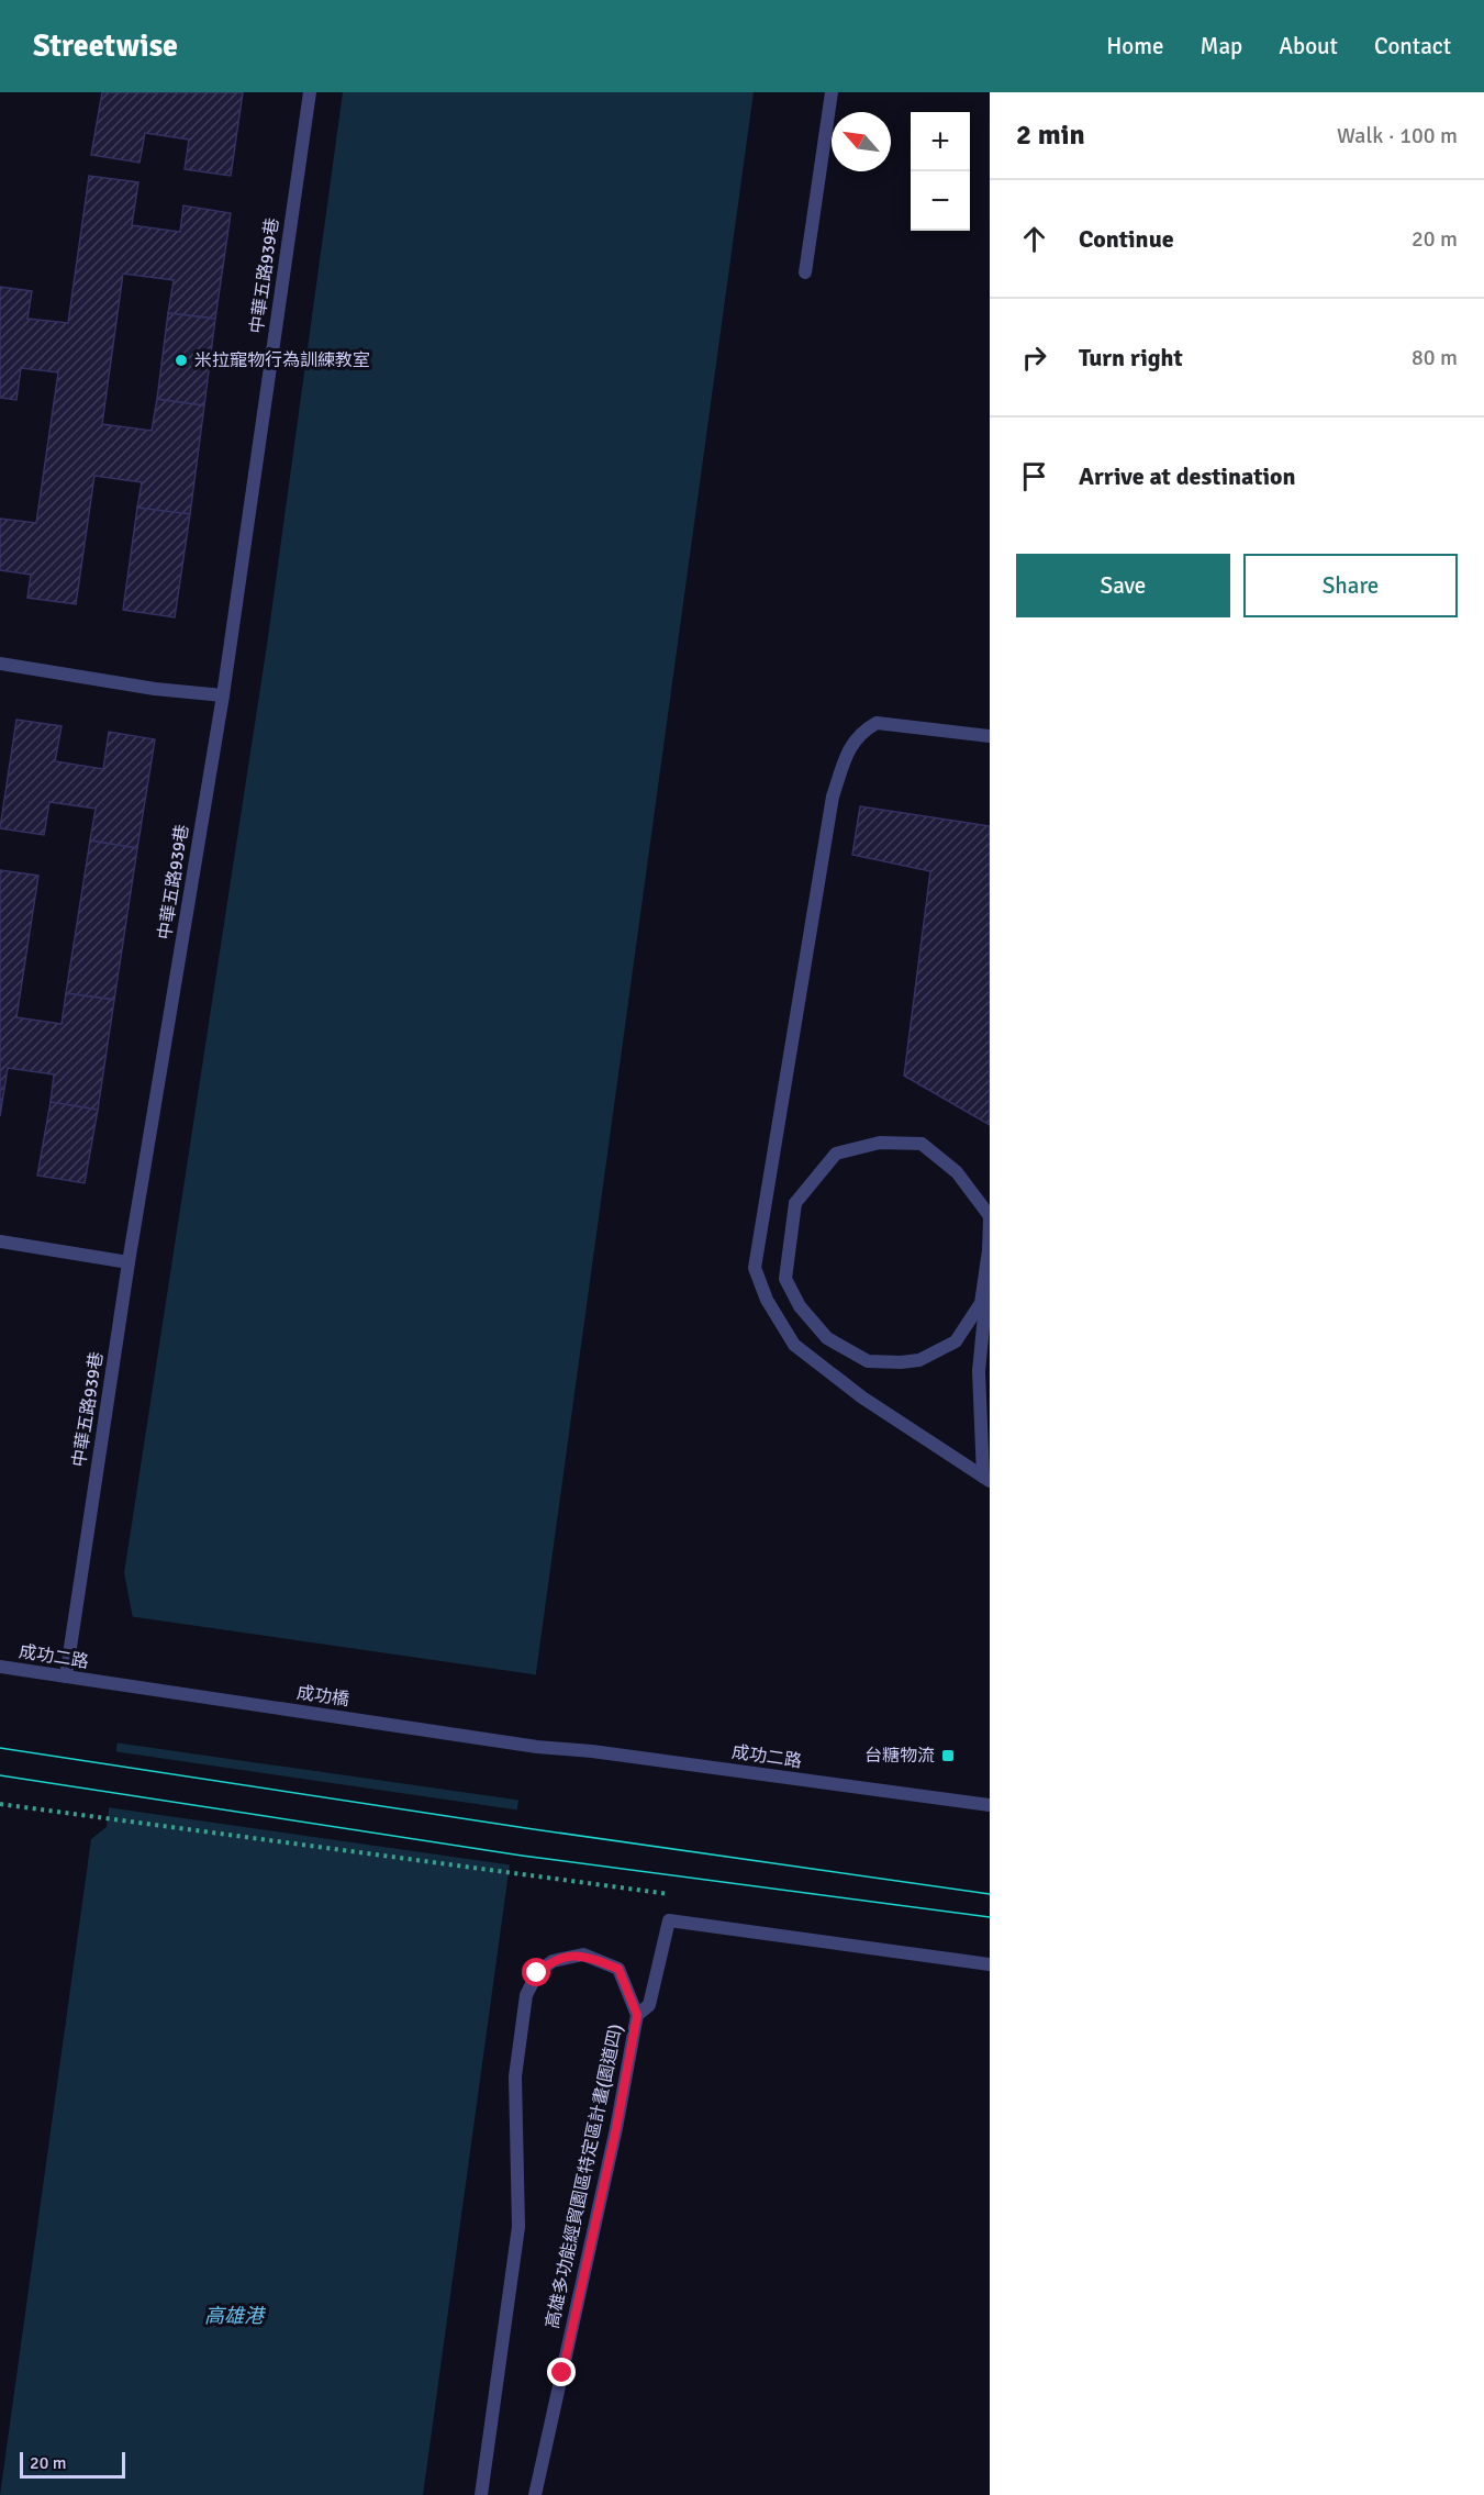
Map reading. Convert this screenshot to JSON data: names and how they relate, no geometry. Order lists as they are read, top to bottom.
{
  "streets": {
    "street": [
      "中華五路939巷",
      "成功二路",
      "成功橋",
      "高雄多功能經貿園區特定區計畫(園道四)"
    ]
  },
  "crossings": [
    ["中華五路939巷", "成功二路"],
    ["成功二路", "成功橋"]
  ],
  "water": ["高雄港"],
  "places": {
    "other": ["米拉寵物行為訓練教室"],
    "transit": ["台糖物流"]
  },
  "scale_bar": "20 m",
  "north": "top left",
  "page": {
    "header": "Streetwise",
    "nav": [
      "Home",
      "Map",
      "About",
      "Contact"
    ],
    "heading": ["2 min", "Walk · 100 m"],
    "map_buttons": ["+", "−"],
    "list": [
      ["Continue", "20 m"],
      ["Turn right", "80 m"],
      "Arrive at destination"
    ],
    "buttons": ["Save", "Share"],
    "scale": "20 m"
  }
}
